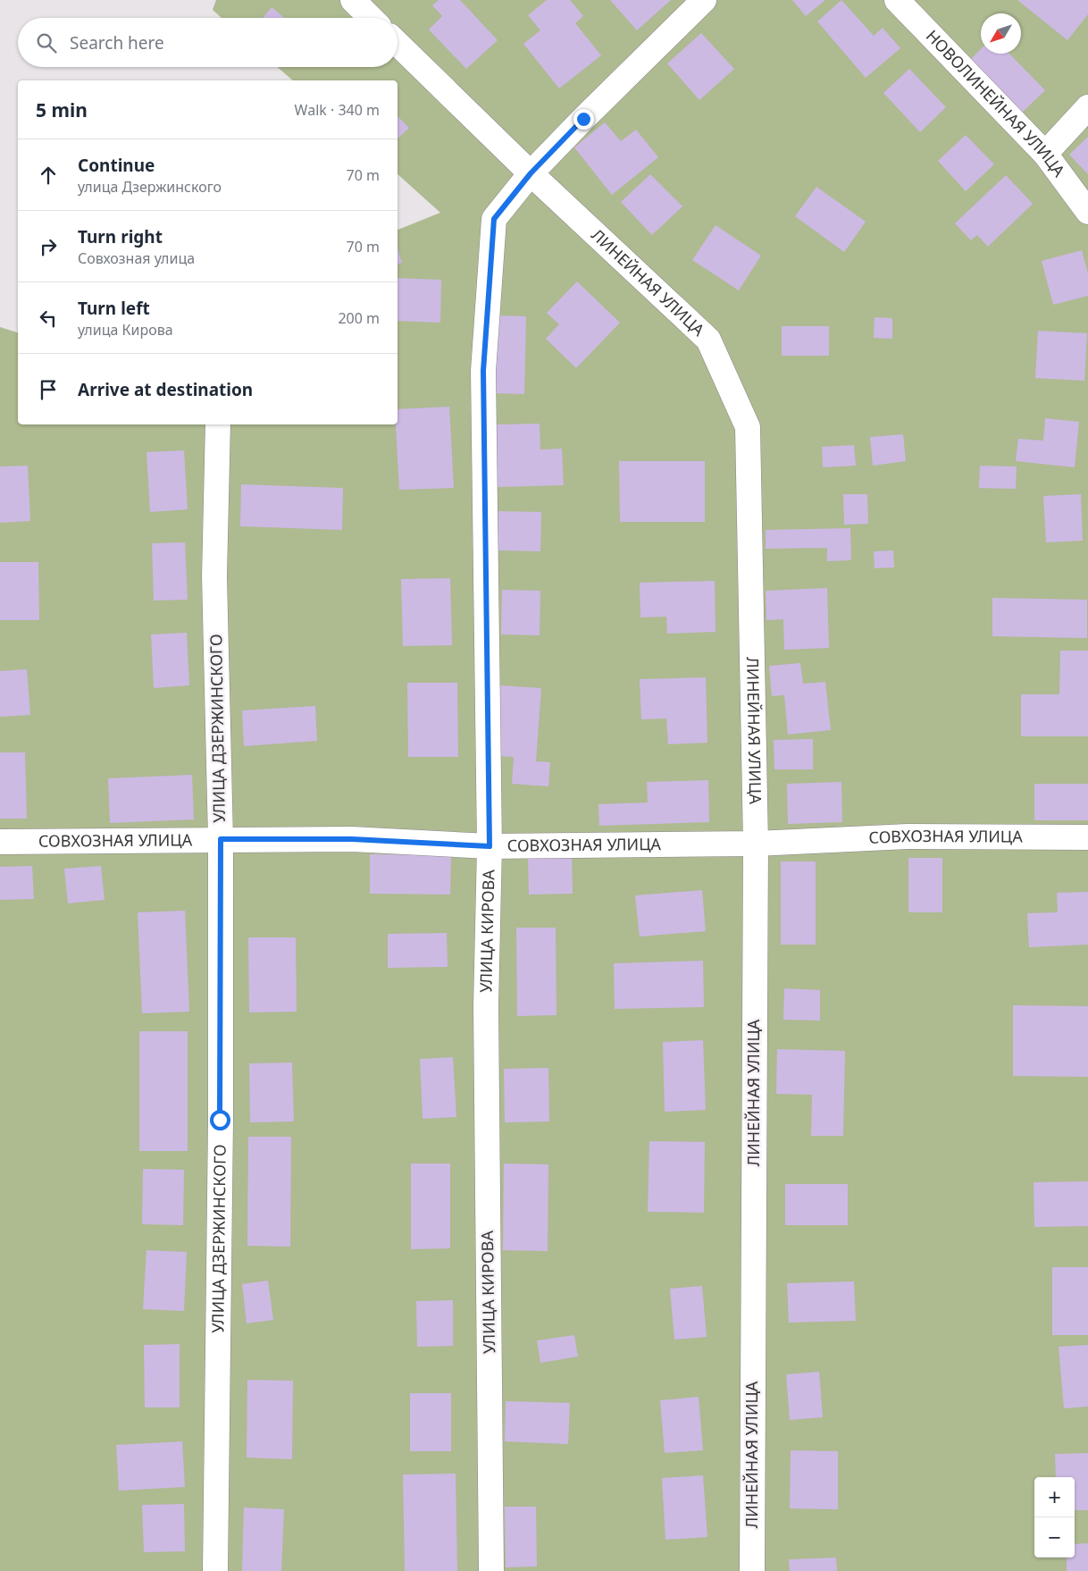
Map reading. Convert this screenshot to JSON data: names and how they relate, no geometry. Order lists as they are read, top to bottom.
{
  "streets": {
    "street": [
      "НОВОЛИНЕЙНАЯ УЛИЦА",
      "ЛИНЕЙНАЯ УЛИЦА",
      "УЛИЦА ДЗЕРЖИНСКОГО",
      "СОВХОЗНАЯ УЛИЦА",
      "УЛИЦА КИРОВА"
    ]
  },
  "crossings": [
    ["ЛИНЕЙНАЯ УЛИЦА", "СОВХОЗНАЯ УЛИЦА"],
    ["ЛИНЕЙНАЯ УЛИЦА", "УЛИЦА КИРОВА"],
    ["УЛИЦА ДЗЕРЖИНСКОГО", "СОВХОЗНАЯ УЛИЦА"],
    ["СОВХОЗНАЯ УЛИЦА", "УЛИЦА КИРОВА"]
  ],
  "north": "bottom left",
  "page": {
    "search": "Search here",
    "heading": ["5 min", "Walk · 340 m"],
    "list": [
      ["Continue", "улица Дзержинского", "70 m"],
      ["Turn right", "Совхозная улица", "70 m"],
      ["Turn left", "улица Кирова", "200 m"],
      "Arrive at destination"
    ],
    "map_buttons": ["+", "−"]
  }
}
